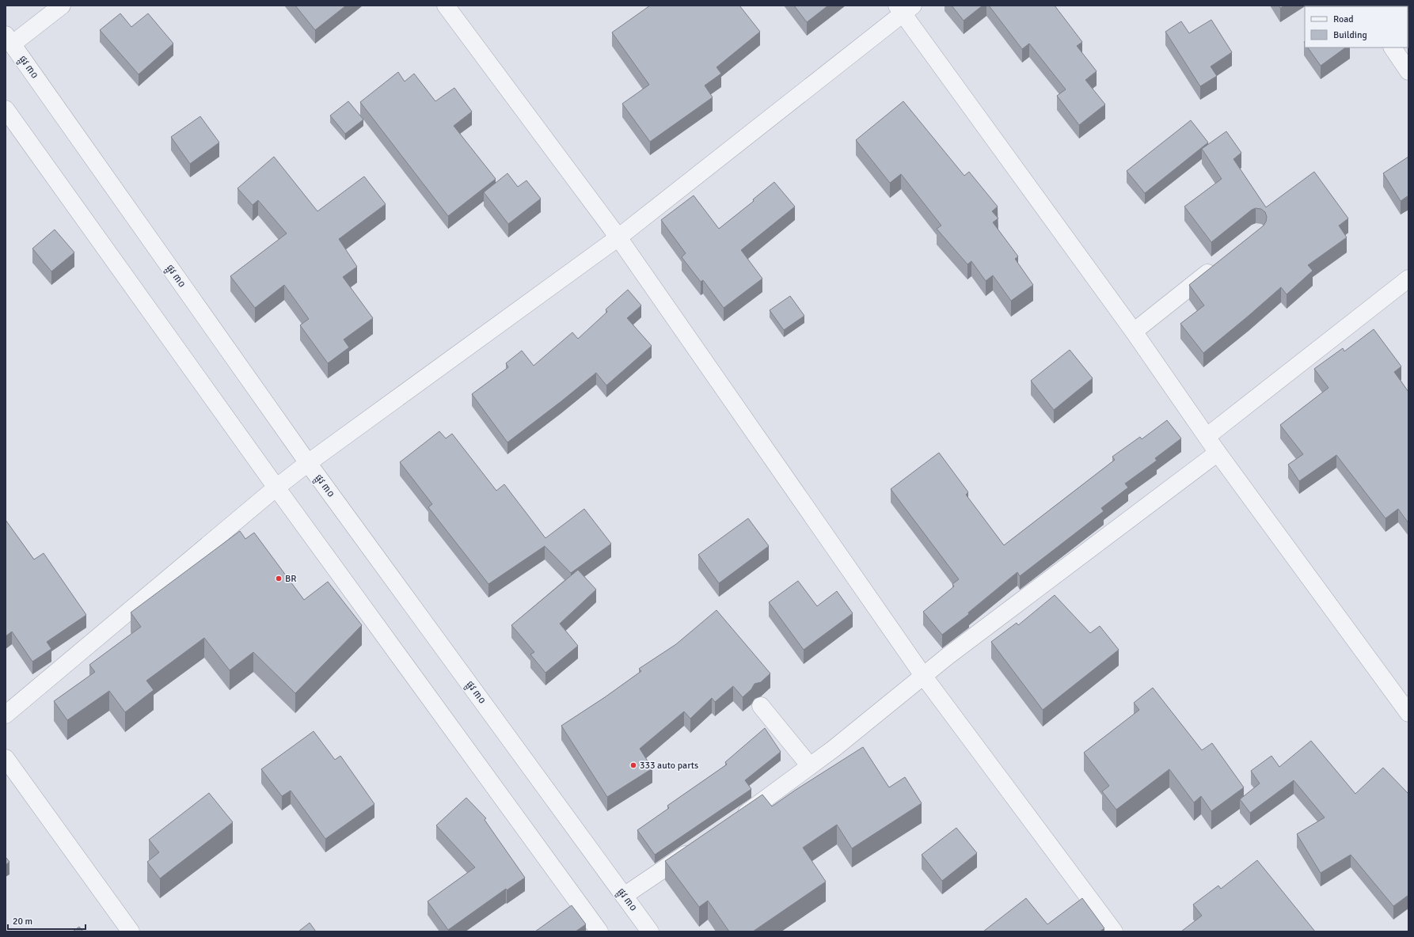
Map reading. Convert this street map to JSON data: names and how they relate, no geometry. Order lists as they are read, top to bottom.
{
  "streets": {
    "street": ["ផ្លូវ ៣០"]
  },
  "places": ["BR", "333 auto parts"],
  "legend": ["Road", "Building"],
  "scale_bar": "20 m"
}
